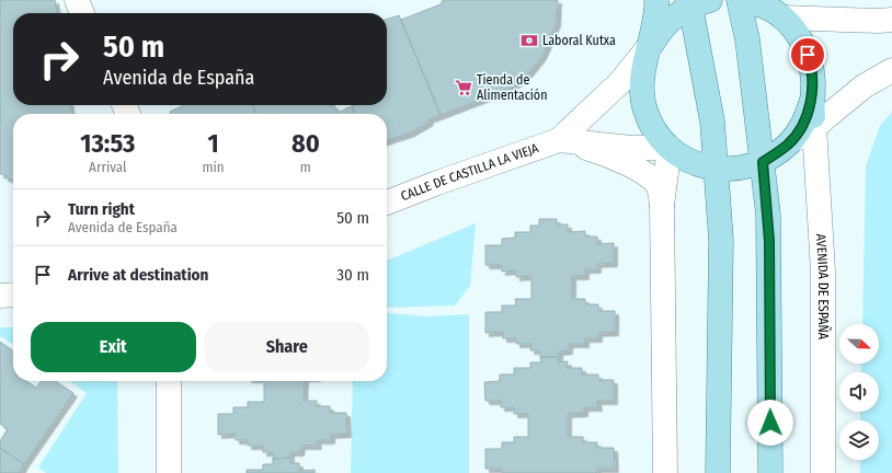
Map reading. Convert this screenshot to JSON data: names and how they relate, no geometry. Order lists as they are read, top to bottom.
{
  "streets": {
    "main road": ["AVENIDA DE ESPAÑA"],
    "street": ["CALLE DE CASTILLA LA VIEJA"]
  },
  "crossings": [
    ["CALLE DE CASTILLA LA VIEJA", "AVENIDA DE ESPAÑA"]
  ],
  "places": {
    "bank": ["Laboral Kutxa"],
    "supermarket": ["Tienda de Alimentación"]
  },
  "north": "right",
  "page": {
    "turn": ["50 m", "Avenida de España"],
    "eta": [
      "13:53",
      "Arrival",
      "1",
      "min",
      "80",
      "m"
    ],
    "list": [
      {
        "name": "Turn right",
        "note": "Avenida de España",
        "value": "50 m"
      },
      {
        "name": "Arrive at destination",
        "value": "30 m"
      }
    ],
    "buttons": ["Exit", "Share"]
  }
}
